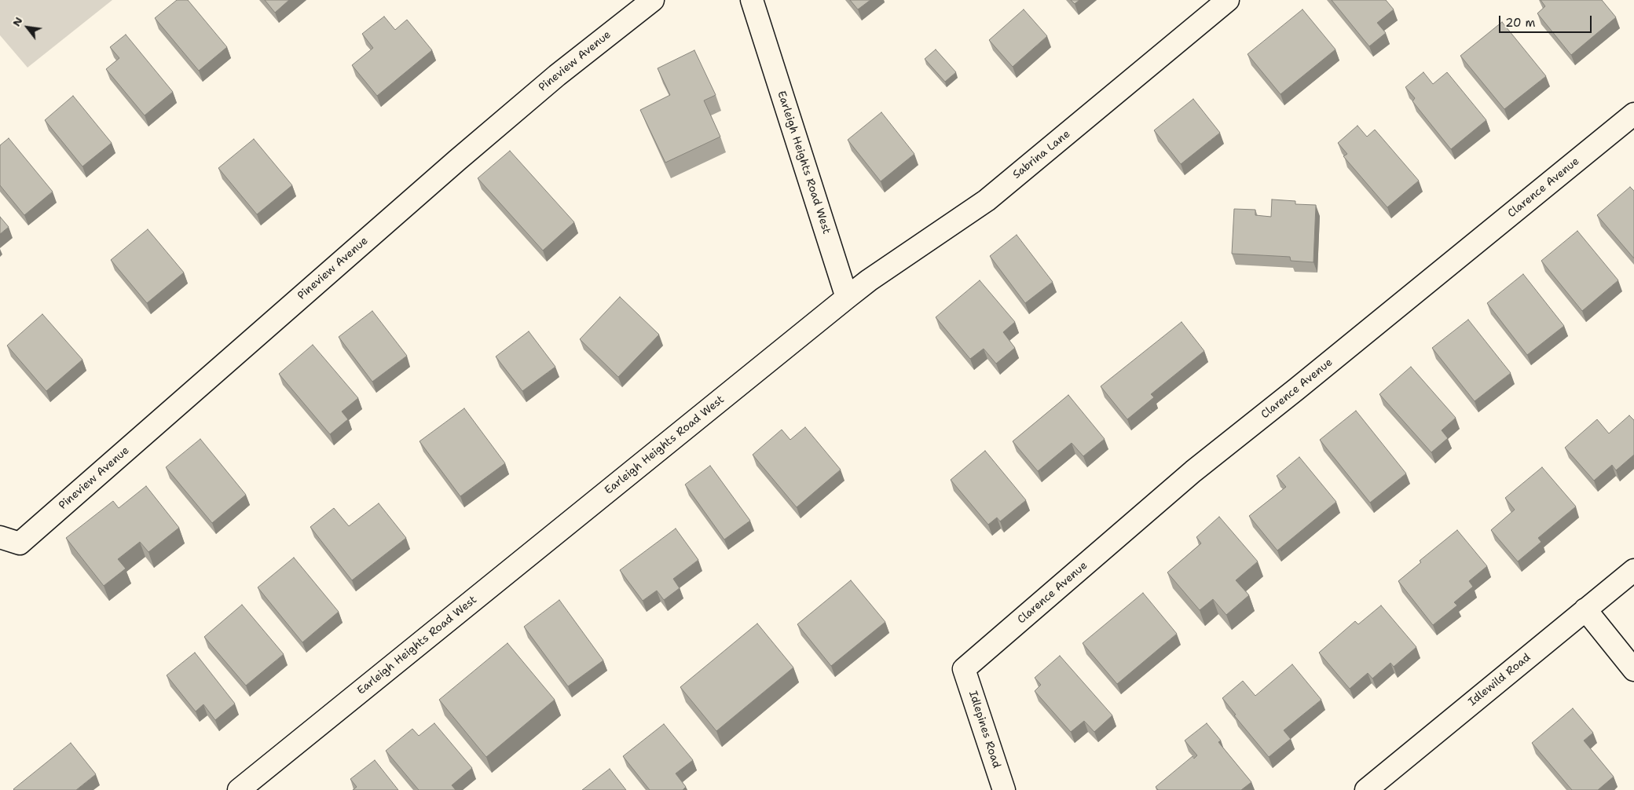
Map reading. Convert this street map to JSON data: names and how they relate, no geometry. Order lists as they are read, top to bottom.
{
  "streets": {
    "street": [
      "Pineview Avenue",
      "Sabrina Lane",
      "Earleigh Heights Road West",
      "Clarence Avenue",
      "Idlewild Road",
      "Idlepines Road"
    ]
  },
  "crossings": [
    ["Sabrina Lane", "Earleigh Heights Road West"],
    ["Clarence Avenue", "Idlepines Road"]
  ],
  "scale_bar": "20 m",
  "north": "top left"
}
